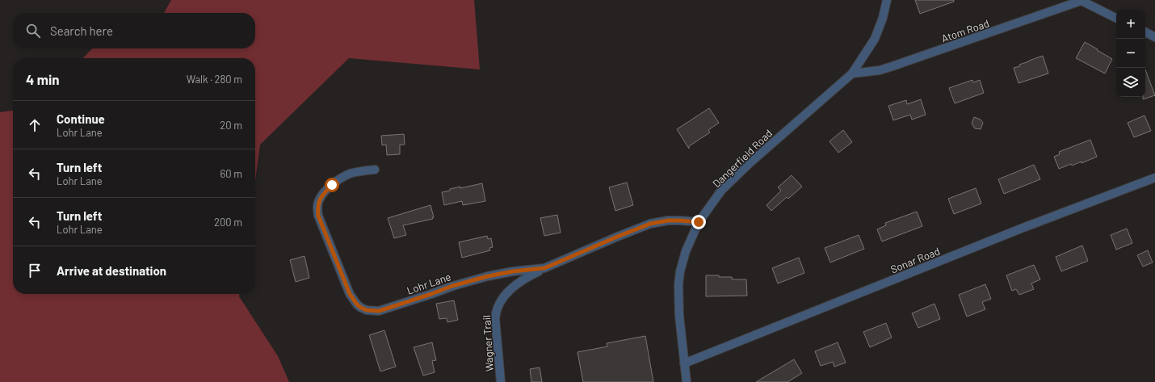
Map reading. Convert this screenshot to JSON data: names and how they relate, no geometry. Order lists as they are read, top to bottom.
{
  "streets": {
    "street": [
      "Atom Road",
      "Dangerfield Road",
      "Sonar Road",
      "Lohr Lane",
      "Wagner Trail"
    ]
  },
  "crossings": [
    ["Atom Road", "Dangerfield Road"],
    ["Dangerfield Road", "Sonar Road"],
    ["Dangerfield Road", "Lohr Lane"],
    ["Lohr Lane", "Wagner Trail"]
  ],
  "page": {
    "map_buttons": ["+", "−"],
    "search": "Search here",
    "heading": ["4 min", "Walk · 280 m"],
    "list": [
      ["Continue", "Lohr Lane", "20 m"],
      ["Turn left", "Lohr Lane", "60 m"],
      ["Turn left", "Lohr Lane", "200 m"],
      "Arrive at destination"
    ]
  }
}
